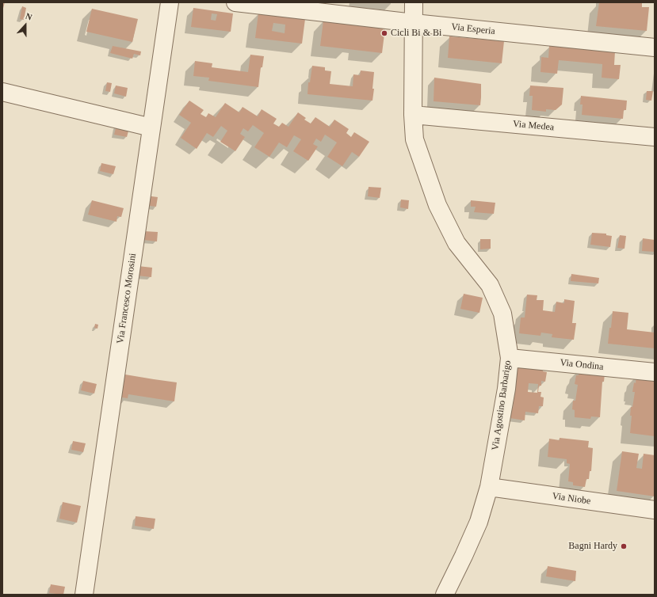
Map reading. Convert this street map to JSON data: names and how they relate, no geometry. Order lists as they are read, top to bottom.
{
  "streets": {
    "street": [
      "Via Esperia",
      "Via Medea",
      "Via Francesco Morosini",
      "Via Ondina",
      "Via Agostino Barbarigo",
      "Via Niobe"
    ]
  },
  "crossings": [
    ["Via Esperia", "Via Agostino Barbarigo"],
    ["Via Medea", "Via Agostino Barbarigo"],
    ["Via Ondina", "Via Agostino Barbarigo"],
    ["Via Agostino Barbarigo", "Via Niobe"]
  ],
  "places": ["Cicli Bi & Bi", "Bagni Hardy"],
  "north": "top"
}
